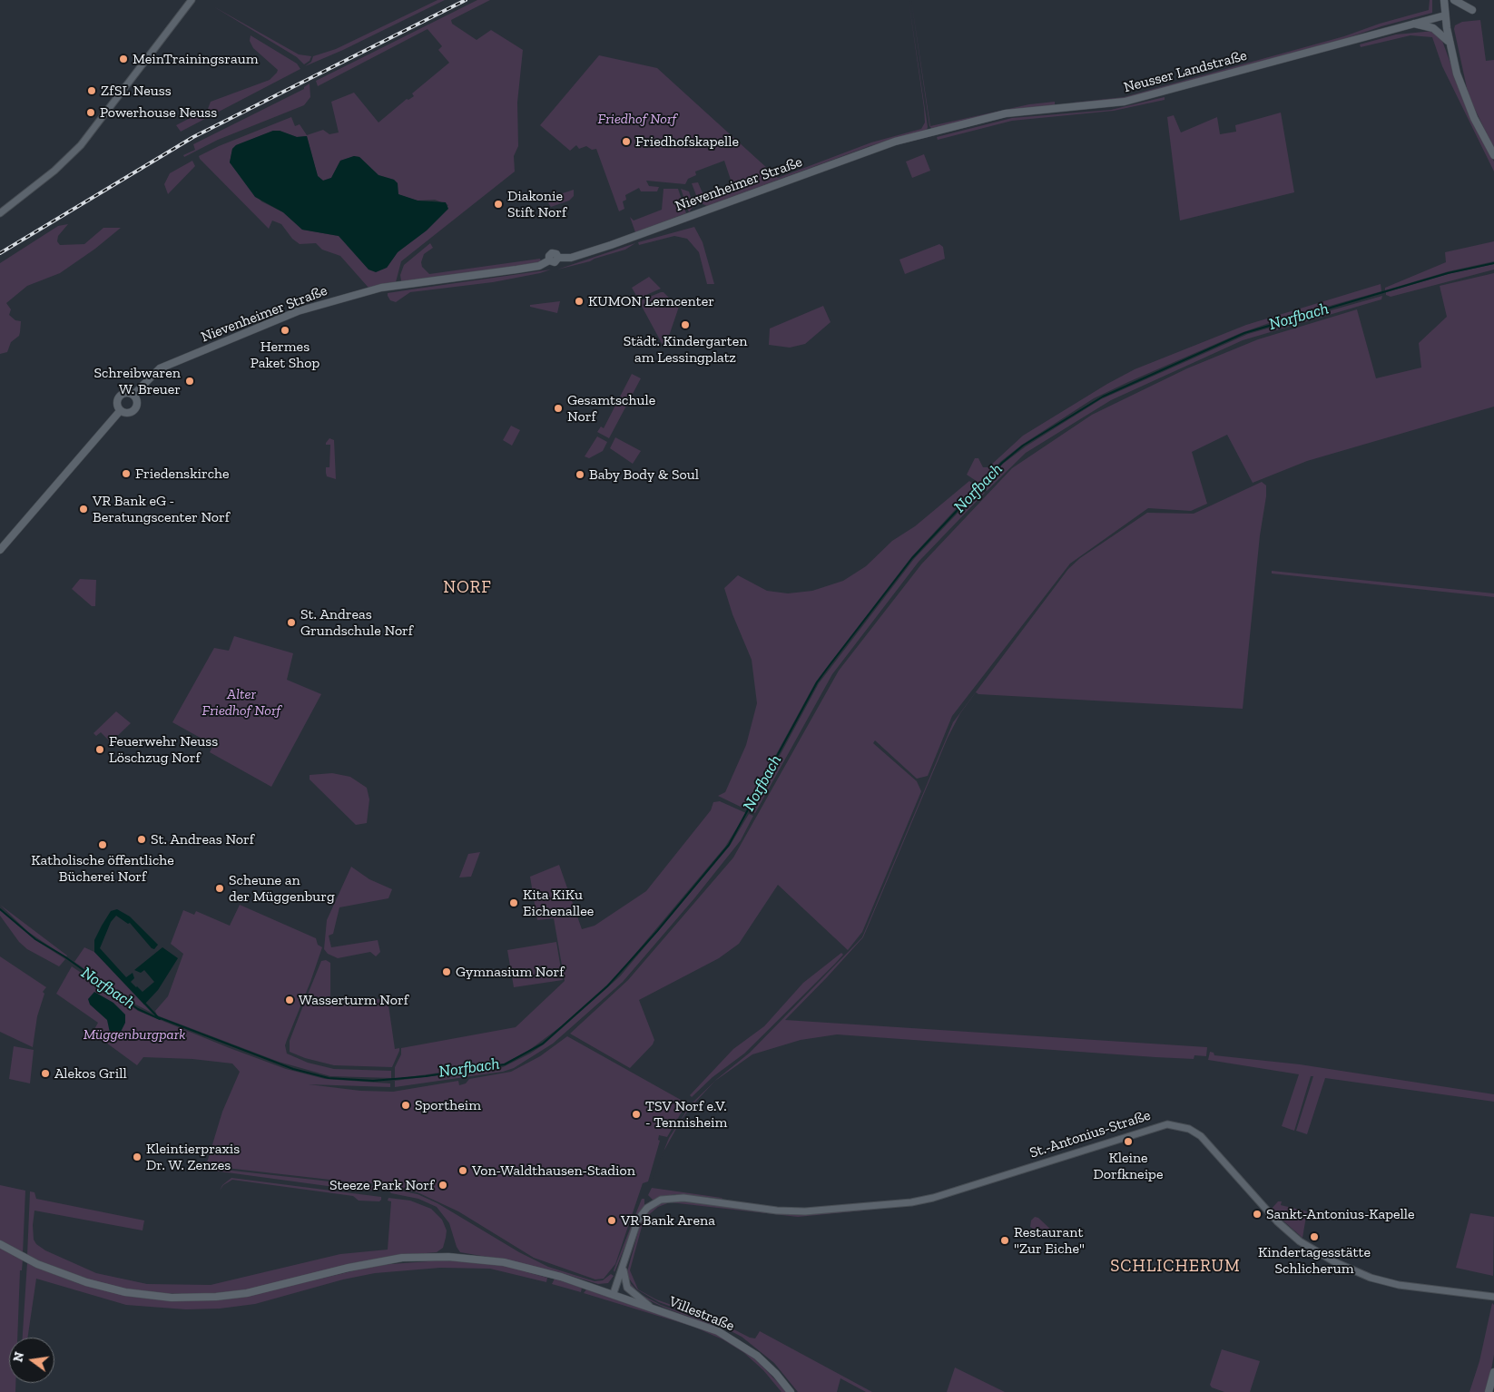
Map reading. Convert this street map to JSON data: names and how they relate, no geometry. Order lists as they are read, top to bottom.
{
  "streets": {
    "main road": ["Neusser Landstraße", "Nievenheimer Straße", "Villestraße"],
    "street": ["St.-Antonius-Straße"]
  },
  "crossings": [
    ["Neusser Landstraße", "Nievenheimer Straße"],
    ["St.-Antonius-Straße", "Villestraße"]
  ],
  "districts": ["NORF", "SCHLICHERUM"],
  "water": ["Norfbach"],
  "parks": ["Friedhof Norf", "Alter Friedhof Norf", "Müggenburgpark"],
  "places": [
    "MeinTrainingsraum",
    "ZfSL Neuss",
    "Powerhouse Neuss",
    "Friedhofskapelle",
    "Diakonie Stift Norf",
    "KUMON Lerncenter",
    "Städt. Kindergarten am Lessingplatz",
    "Hermes Paket Shop",
    "Schreibwaren W. Breuer",
    "Gesamtschule Norf",
    "Friedenskirche",
    "Baby Body & Soul",
    "VR Bank eG - Beratungscenter Norf",
    "St. Andreas Grundschule Norf",
    "Feuerwehr Neuss Löschzug Norf",
    "St. Andreas Norf",
    "Katholische öffentliche Bücherei Norf",
    "Scheune an der Müggenburg",
    "Kita KiKu Eichenallee",
    "Gymnasium Norf",
    "Wasserturm Norf",
    "Alekos Grill",
    "Sportheim",
    "TSV Norf e.V. - Tennisheim",
    "Kleine Dorfkneipe",
    "Kleintierpraxis Dr. W. Zenzes",
    "Von-Waldthausen-Stadion",
    "Steeze Park Norf",
    "Sankt-Antonius-Kapelle",
    "VR Bank Arena",
    "Kindertagesstätte Schlicherum",
    "Restaurant \"Zur Eiche\""
  ],
  "north": "left"
}
